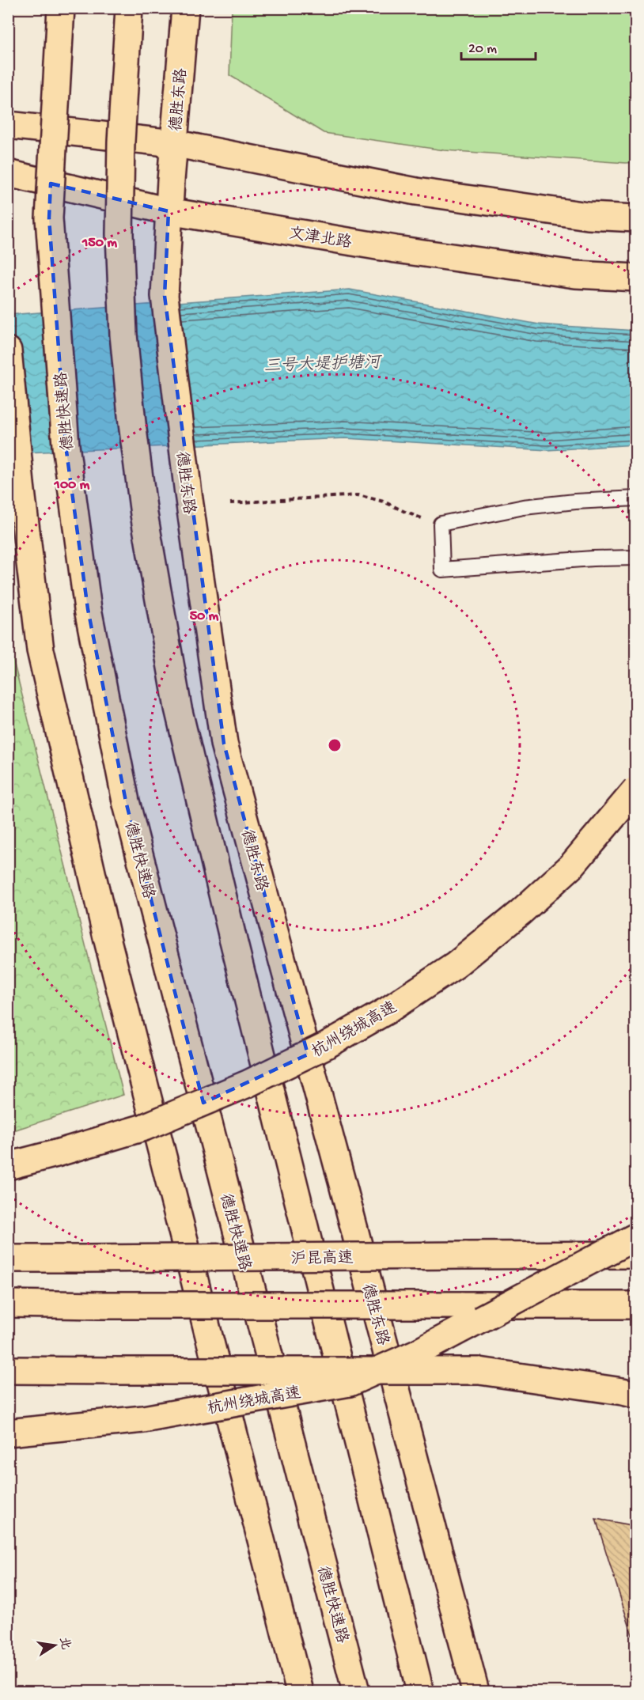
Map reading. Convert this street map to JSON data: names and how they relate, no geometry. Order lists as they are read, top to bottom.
{
  "streets": {
    "main road": [
      "德胜东路",
      "文津北路",
      "德胜快速路",
      "杭州绕城高速",
      "沪昆高速"
    ]
  },
  "crossings": [
    ["德胜东路", "文津北路"]
  ],
  "water": ["三号大堤护塘河"],
  "scale_bar": "20 m",
  "north": "right",
  "rings": ["150 m", "100 m", "50 m"]
}
